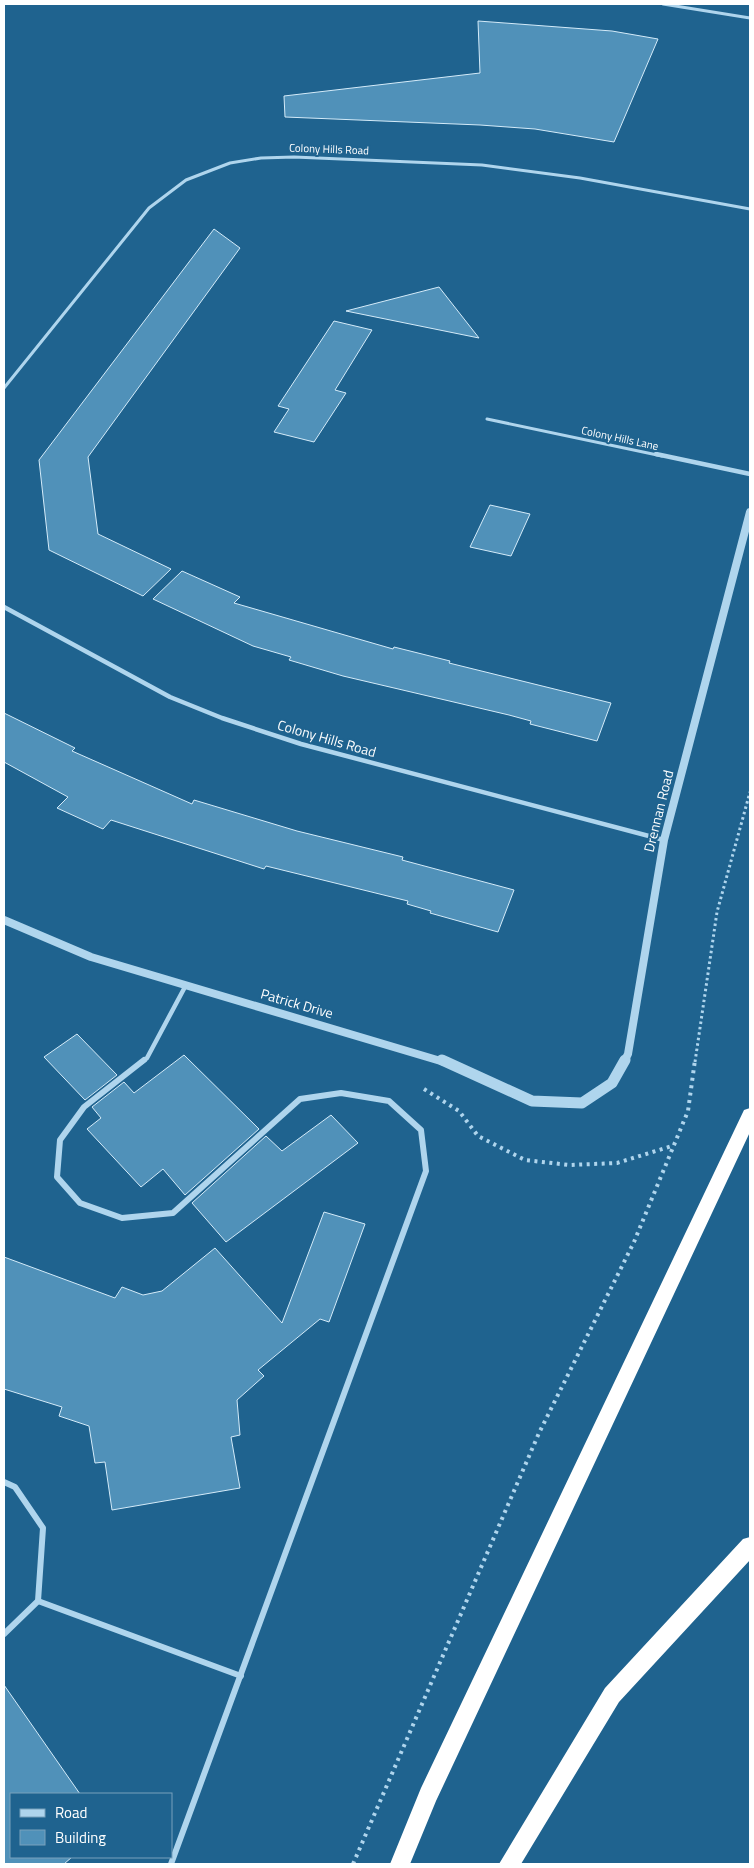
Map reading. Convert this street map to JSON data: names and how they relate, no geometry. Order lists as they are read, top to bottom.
{
  "streets": {
    "street": [
      "Colony Hills Road",
      "Colony Hills Lane",
      "Drennan Road",
      "Patrick Drive"
    ]
  },
  "crossings": [
    ["Colony Hills Road", "Drennan Road"],
    ["Drennan Road", "Patrick Drive"]
  ],
  "legend": ["Road", "Building"]
}
